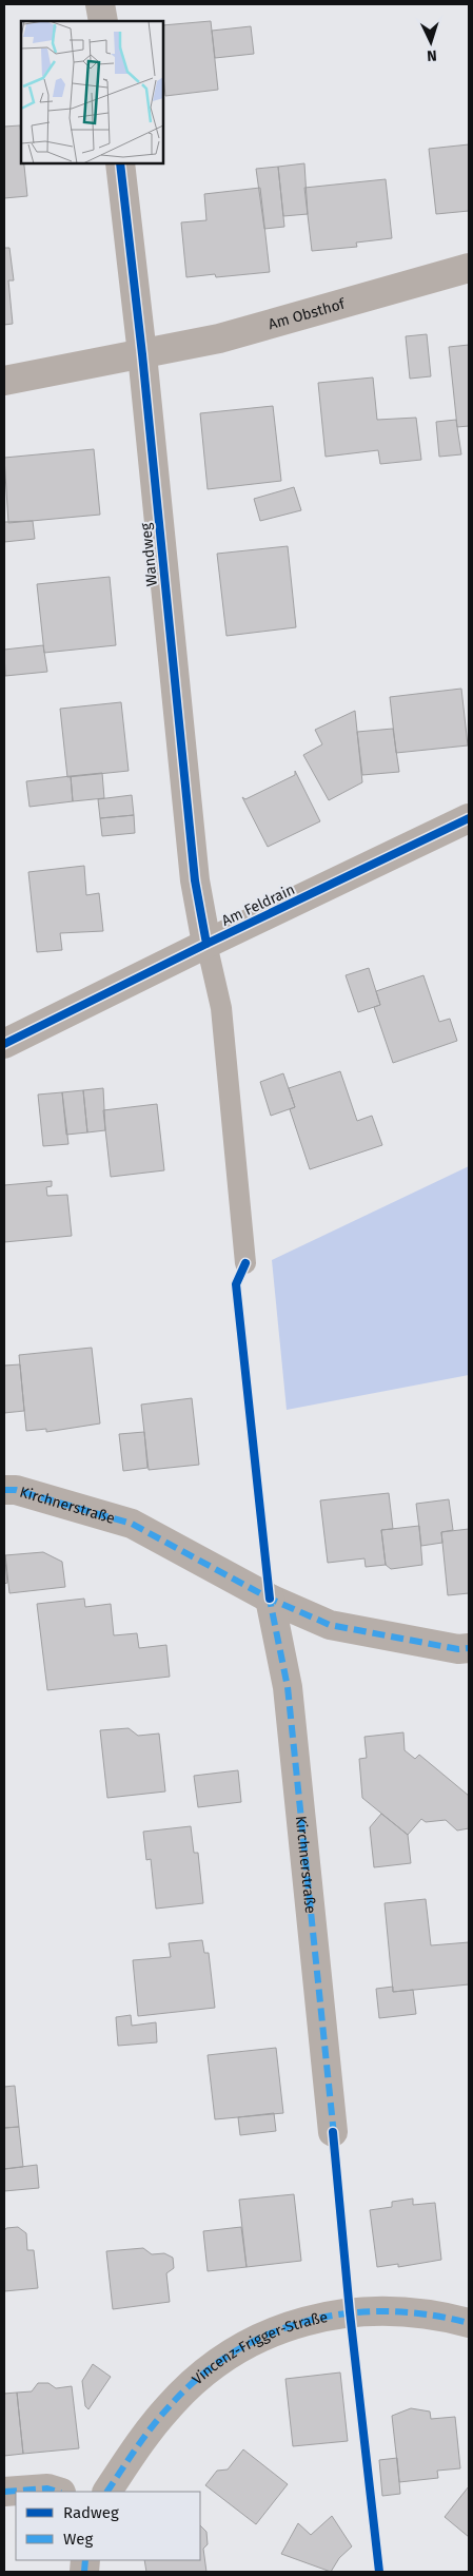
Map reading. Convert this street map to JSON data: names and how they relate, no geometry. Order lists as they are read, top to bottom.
{
  "streets": {
    "street": [
      "Am Obsthof",
      "Wandweg",
      "Am Feldrain",
      "Kirchnerstraße",
      "Vincenz-Frigger-Straße"
    ]
  },
  "crossings": [
    ["Am Obsthof", "Wandweg"],
    ["Wandweg", "Am Feldrain"]
  ],
  "legend": ["Radweg", "Weg"],
  "north": "bottom"
}
